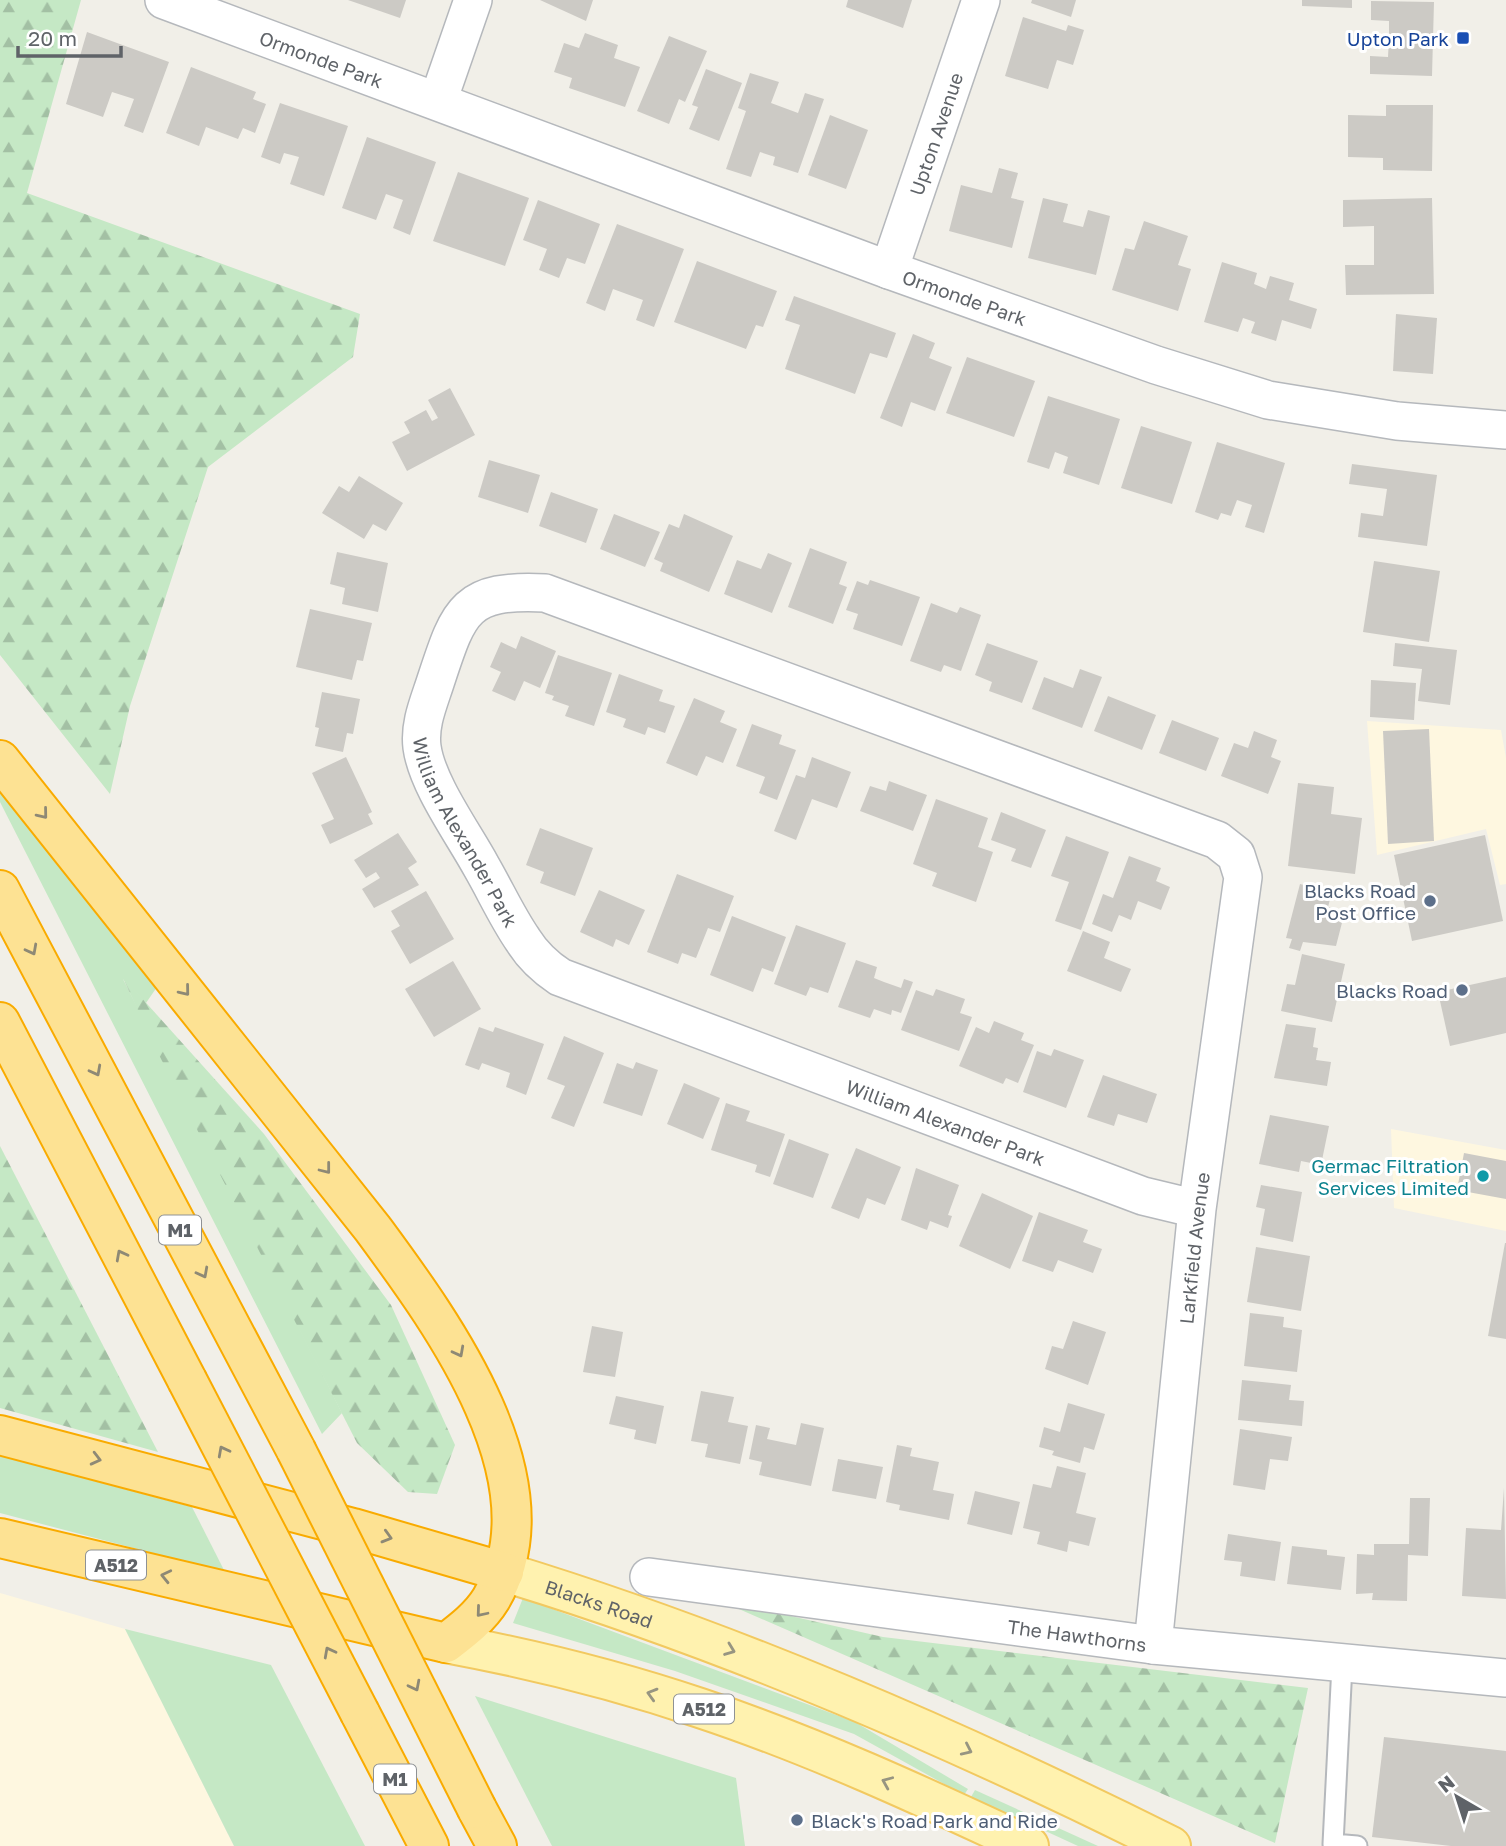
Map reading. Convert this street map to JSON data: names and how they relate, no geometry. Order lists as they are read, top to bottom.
{
  "streets": {
    "highway": ["M1", "A512", "Blacks Road"],
    "street": [
      "Ormonde Park",
      "Upton Avenue",
      "William Alexander Park",
      "Larkfield Avenue",
      "The Hawthorns"
    ]
  },
  "crossings": [
    ["Ormonde Park", "Upton Avenue"],
    ["William Alexander Park", "Larkfield Avenue"],
    ["Larkfield Avenue", "The Hawthorns"]
  ],
  "places": {
    "transit": ["Upton Park"],
    "other": [
      "Blacks Road Post Office",
      "Blacks Road",
      "Germac Filtration Services Limited",
      "Black's Road Park and Ride"
    ]
  },
  "scale_bar": "20 m",
  "north": "top left"
}
